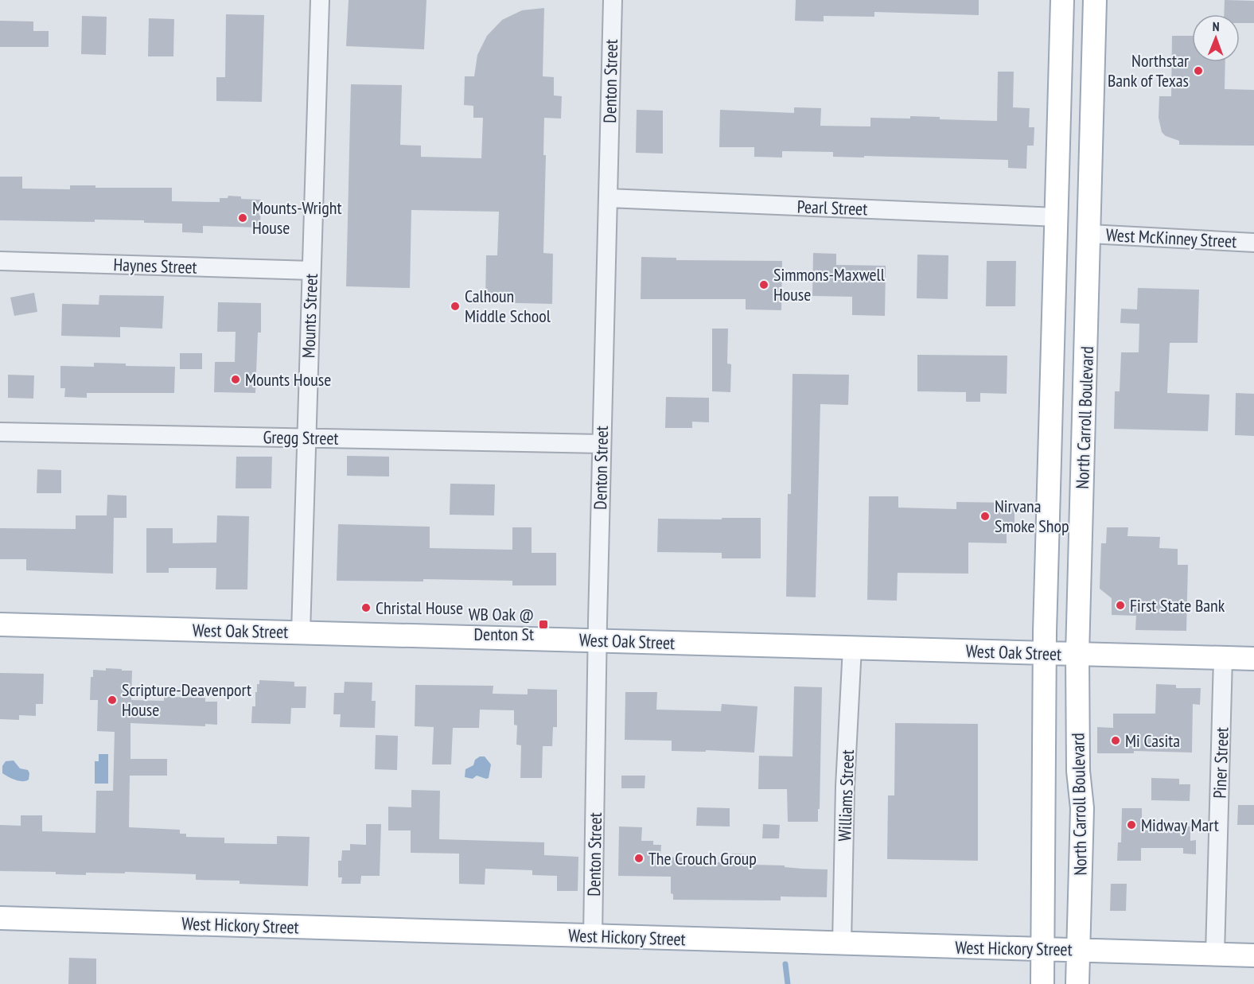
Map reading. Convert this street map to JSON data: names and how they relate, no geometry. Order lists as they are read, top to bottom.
{
  "streets": {
    "main road": ["North Carroll Boulevard", "West Oak Street", "West Hickory Street"],
    "street": [
      "Denton Street",
      "Pearl Street",
      "West McKinney Street",
      "Haynes Street",
      "Mounts Street",
      "Gregg Street",
      "Piner Street",
      "Williams Street"
    ]
  },
  "crossings": [
    ["Denton Street", "Pearl Street"],
    ["Denton Street", "Gregg Street"],
    ["Denton Street", "West Oak Street"],
    ["Denton Street", "West Hickory Street"],
    ["Pearl Street", "North Carroll Boulevard"],
    ["West McKinney Street", "North Carroll Boulevard"],
    ["Haynes Street", "Mounts Street"],
    ["Mounts Street", "Gregg Street"],
    ["Mounts Street", "West Oak Street"],
    ["North Carroll Boulevard", "West Oak Street"],
    ["North Carroll Boulevard", "West Hickory Street"],
    ["West Oak Street", "Piner Street"],
    ["West Oak Street", "Williams Street"],
    ["Piner Street", "West Hickory Street"],
    ["Williams Street", "West Hickory Street"]
  ],
  "places": {
    "other": [
      "Northstar Bank of Texas",
      "Mounts-Wright House",
      "Simmons-Maxwell House",
      "Calhoun Middle School",
      "Mounts House",
      "Nirvana Smoke Shop",
      "First State Bank",
      "Christal House",
      "Scripture-Deavenport House",
      "Mi Casita",
      "Midway Mart",
      "The Crouch Group"
    ],
    "transit": ["WB Oak @ Denton St"]
  },
  "north": "top"
}
